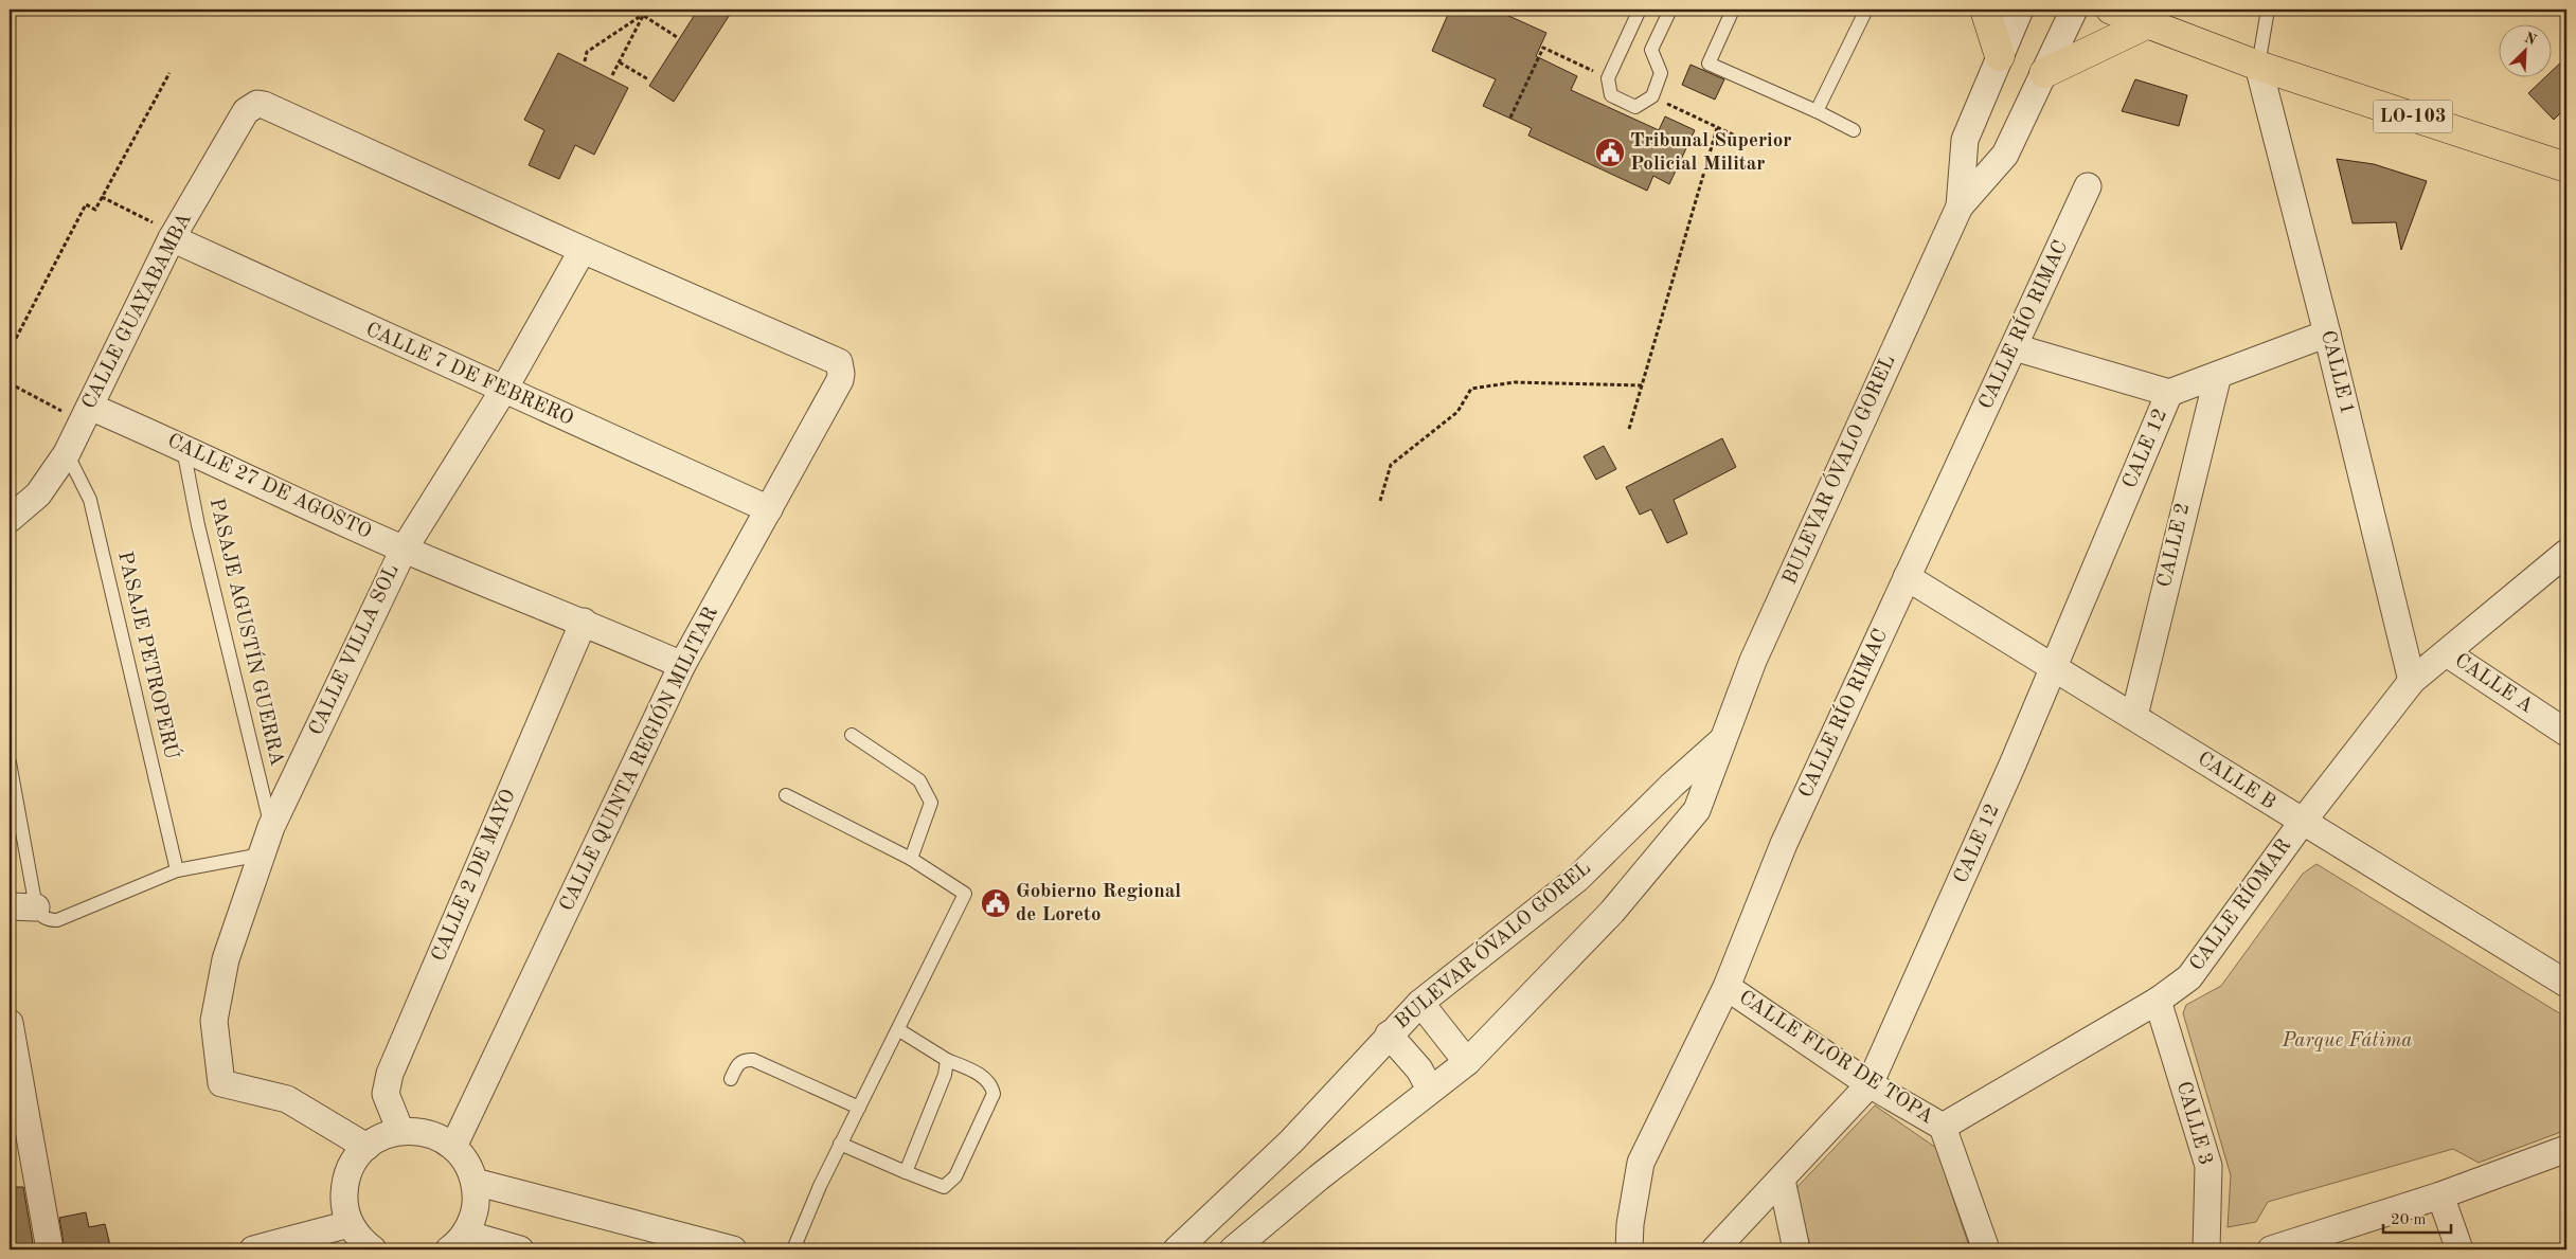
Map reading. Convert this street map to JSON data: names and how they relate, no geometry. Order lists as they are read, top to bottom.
{
  "streets": {
    "main road": ["LO-103"],
    "street": [
      "CALLE GUAYABAMBA",
      "CALLE RÍO RIMAC",
      "CALLE 1",
      "CALLE 7 DE FEBRERO",
      "CALE 12",
      "BULEVAR ÓVALO GOREL",
      "CALLE 27 DE AGOSTO",
      "CALLE 2",
      "CALLE VILLA SOL",
      "CALLE A",
      "CALLE QUINTA REGIÓN MILITAR",
      "CALLE B",
      "CALLE 2 DE MAYO",
      "CALLE RÍOMAR",
      "CALLE FLOR DE TOPA",
      "CALLE 3"
    ],
    "lane": ["PASAJE AGUSTÍN GUERRA", "PASAJE PETROPERÚ"]
  },
  "crossings": [
    ["LO-103", "CALLE 1"],
    ["CALLE GUAYABAMBA", "CALLE 7 DE FEBRERO"],
    ["CALLE GUAYABAMBA", "CALLE 27 DE AGOSTO"],
    ["CALLE GUAYABAMBA", "CALLE VILLA SOL"],
    ["CALLE GUAYABAMBA", "PASAJE PETROPERÚ"],
    ["CALLE GUAYABAMBA", "CALLE QUINTA REGIÓN MILITAR"],
    ["CALLE RÍO RIMAC", "CALLE B"],
    ["CALLE RÍO RIMAC", "CALLE FLOR DE TOPA"],
    ["CALLE 1", "CALLE RÍOMAR"],
    ["CALLE 7 DE FEBRERO", "CALLE VILLA SOL"],
    ["CALLE 7 DE FEBRERO", "CALLE QUINTA REGIÓN MILITAR"],
    ["CALE 12", "CALLE B"],
    ["CALE 12", "CALLE FLOR DE TOPA"],
    ["CALLE 27 DE AGOSTO", "PASAJE AGUSTÍN GUERRA"],
    ["CALLE 27 DE AGOSTO", "CALLE VILLA SOL"],
    ["CALLE 27 DE AGOSTO", "CALLE QUINTA REGIÓN MILITAR"],
    ["CALLE 27 DE AGOSTO", "CALLE 2 DE MAYO"],
    ["CALLE 2", "CALLE B"],
    ["PASAJE AGUSTÍN GUERRA", "CALLE VILLA SOL"],
    ["CALLE VILLA SOL", "CALLE QUINTA REGIÓN MILITAR"],
    ["CALLE A", "CALLE RÍOMAR"],
    ["CALLE B", "CALLE RÍOMAR"],
    ["CALLE RÍOMAR", "CALLE FLOR DE TOPA"],
    ["CALLE RÍOMAR", "CALLE 3"]
  ],
  "parks": ["Parque Fátima"],
  "places": {
    "public building": ["Tribunal Superior Policial Militar", "Gobierno Regional de Loreto"]
  },
  "scale_bar": "20 m",
  "north": "top right"
}
